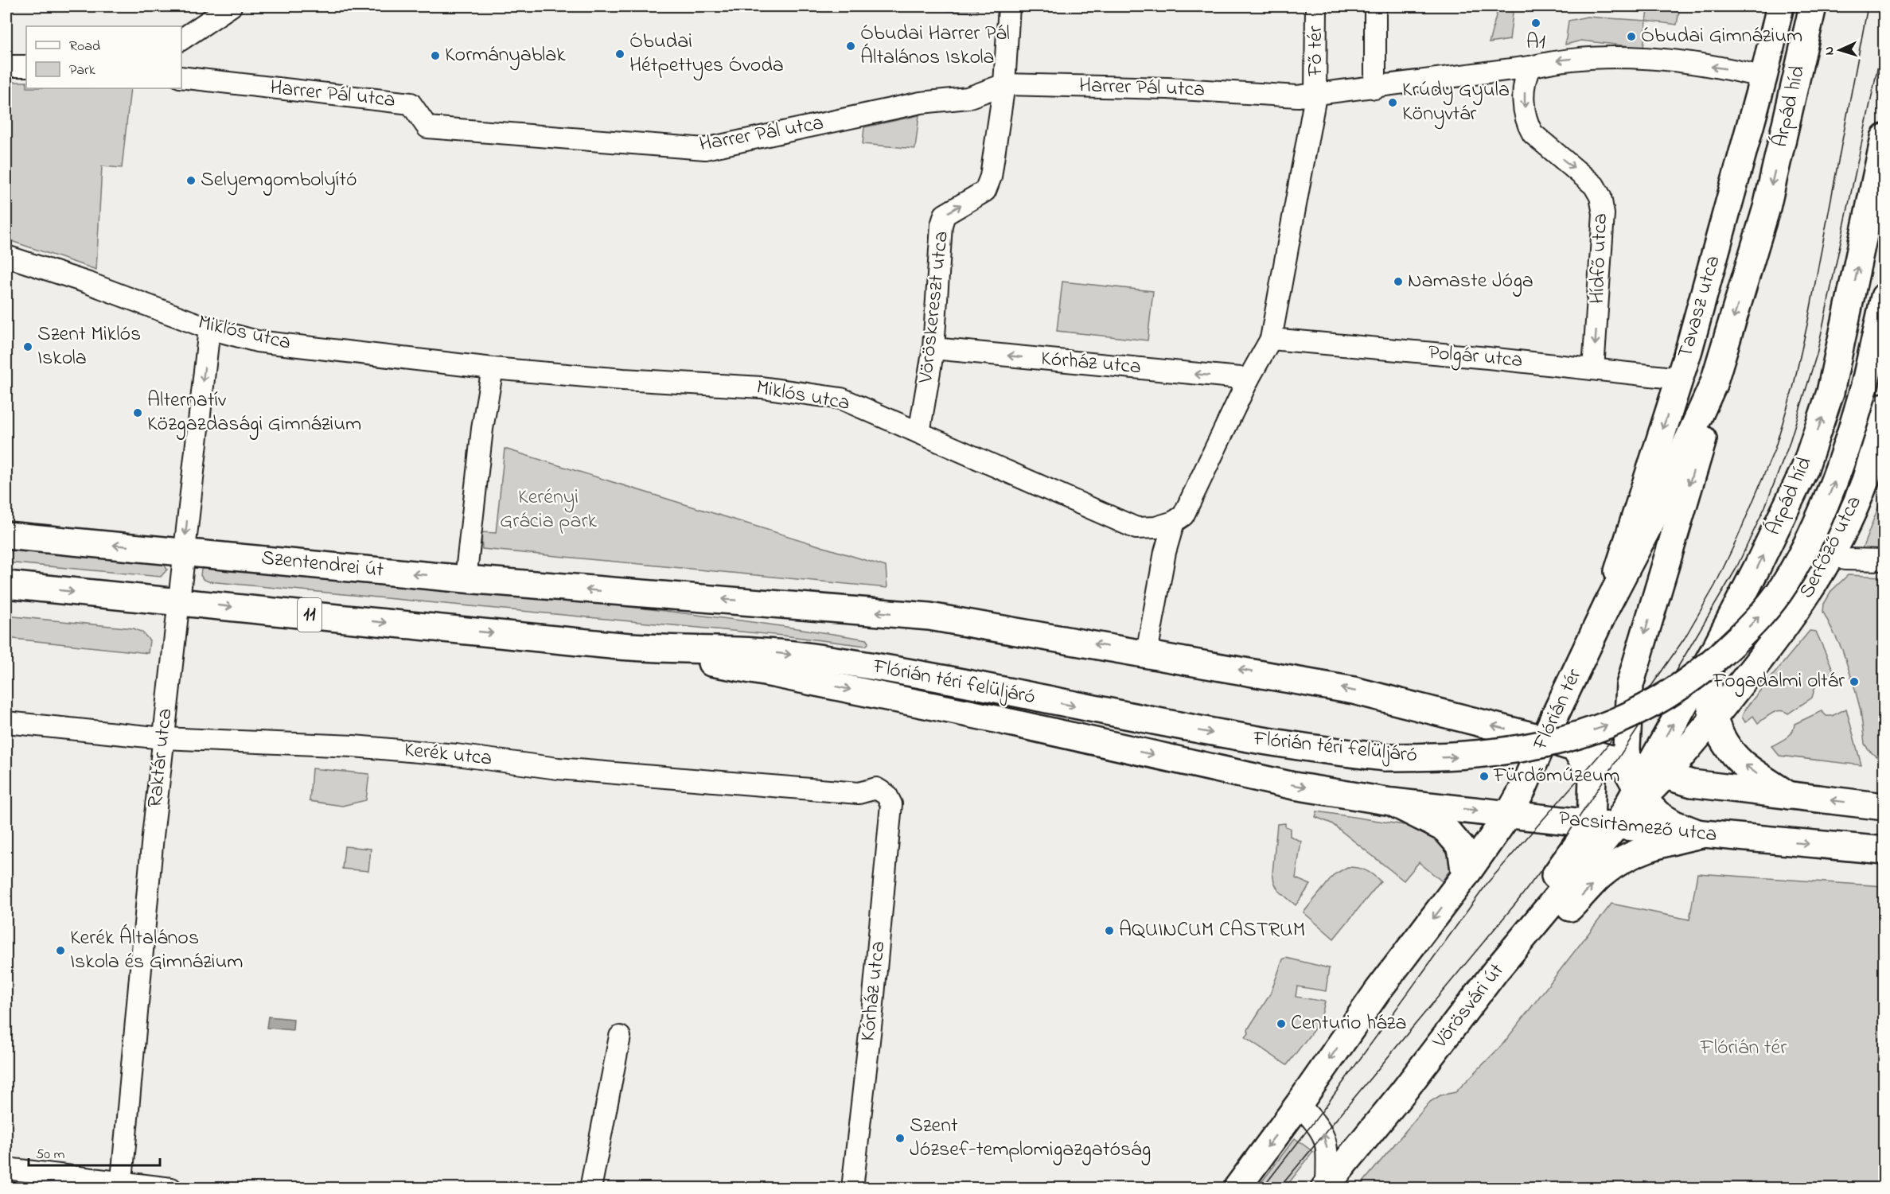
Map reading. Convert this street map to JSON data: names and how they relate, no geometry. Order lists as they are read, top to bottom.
{
  "streets": {
    "main road": [
      "Árpád híd",
      "Tavasz utca",
      "Serfőző utca",
      "Szentendrei út",
      "11",
      "Flórián téri felüljáró",
      "Flórián tér",
      "Pacsirtamező utca",
      "Vörösvári út"
    ],
    "street": [
      "Fő tér",
      "Harrer Pál utca",
      "Hídfő utca",
      "Vöröskereszt utca",
      "Miklós utca",
      "Polgár utca",
      "Kórház utca",
      "Kerék utca",
      "Raktár utca"
    ]
  },
  "crossings": [
    ["Fő tér", "Harrer Pál utca"],
    ["Fő tér", "Hídfő utca"],
    ["Harrer Pál utca", "Vöröskereszt utca"],
    ["Árpád híd", "Tavasz utca"],
    ["Árpád híd", "Serfőző utca"],
    ["Árpád híd", "Flórián tér"],
    ["Árpád híd", "Vörösvári út"],
    ["Hídfő utca", "Polgár utca"],
    ["Vöröskereszt utca", "Miklós utca"],
    ["Vöröskereszt utca", "Kórház utca"],
    ["Tavasz utca", "Polgár utca"],
    ["Tavasz utca", "Flórián tér"],
    ["Miklós utca", "Raktár utca"],
    ["Kórház utca", "Kerék utca"],
    ["Serfőző utca", "Vörösvári út"],
    ["Szentendrei út", "Flórián tér"],
    ["Szentendrei út", "Raktár utca"],
    ["11", "Flórián téri felüljáró"],
    ["11", "Raktár utca"],
    ["Flórián tér", "Pacsirtamező utca"],
    ["Kerék utca", "Raktár utca"],
    ["Pacsirtamező utca", "Vörösvári út"]
  ],
  "one_way": [
    "Hídfő utca",
    "Vöröskereszt utca",
    "Kórház utca",
    "Flórián téri felüljáró"
  ],
  "parks": ["Kerényi Grácia park", "Flórián tér"],
  "places": [
    "A1",
    "Óbudai Gimnázium",
    "Óbudai Harrer Pál Általános Iskola",
    "Óbudai Hétpettyes Óvoda",
    "Kormányablak",
    "Krúdy Gyula Könyvtár",
    "Selyemgombolyító",
    "Namaste Jóga",
    "Szent Miklós Iskola",
    "Alternatív Közgazdasági Gimnázium",
    "Fogadalmi oltár",
    "Fürdőmúzeum",
    "AQUINCUM CASTRUM",
    "Kerék Általános Iskola és Gimnázium",
    "Centurio háza",
    "Szent József-templomigazgatóság"
  ],
  "legend": ["Road", "Park"],
  "scale_bar": "50 m",
  "north": "left"
}
